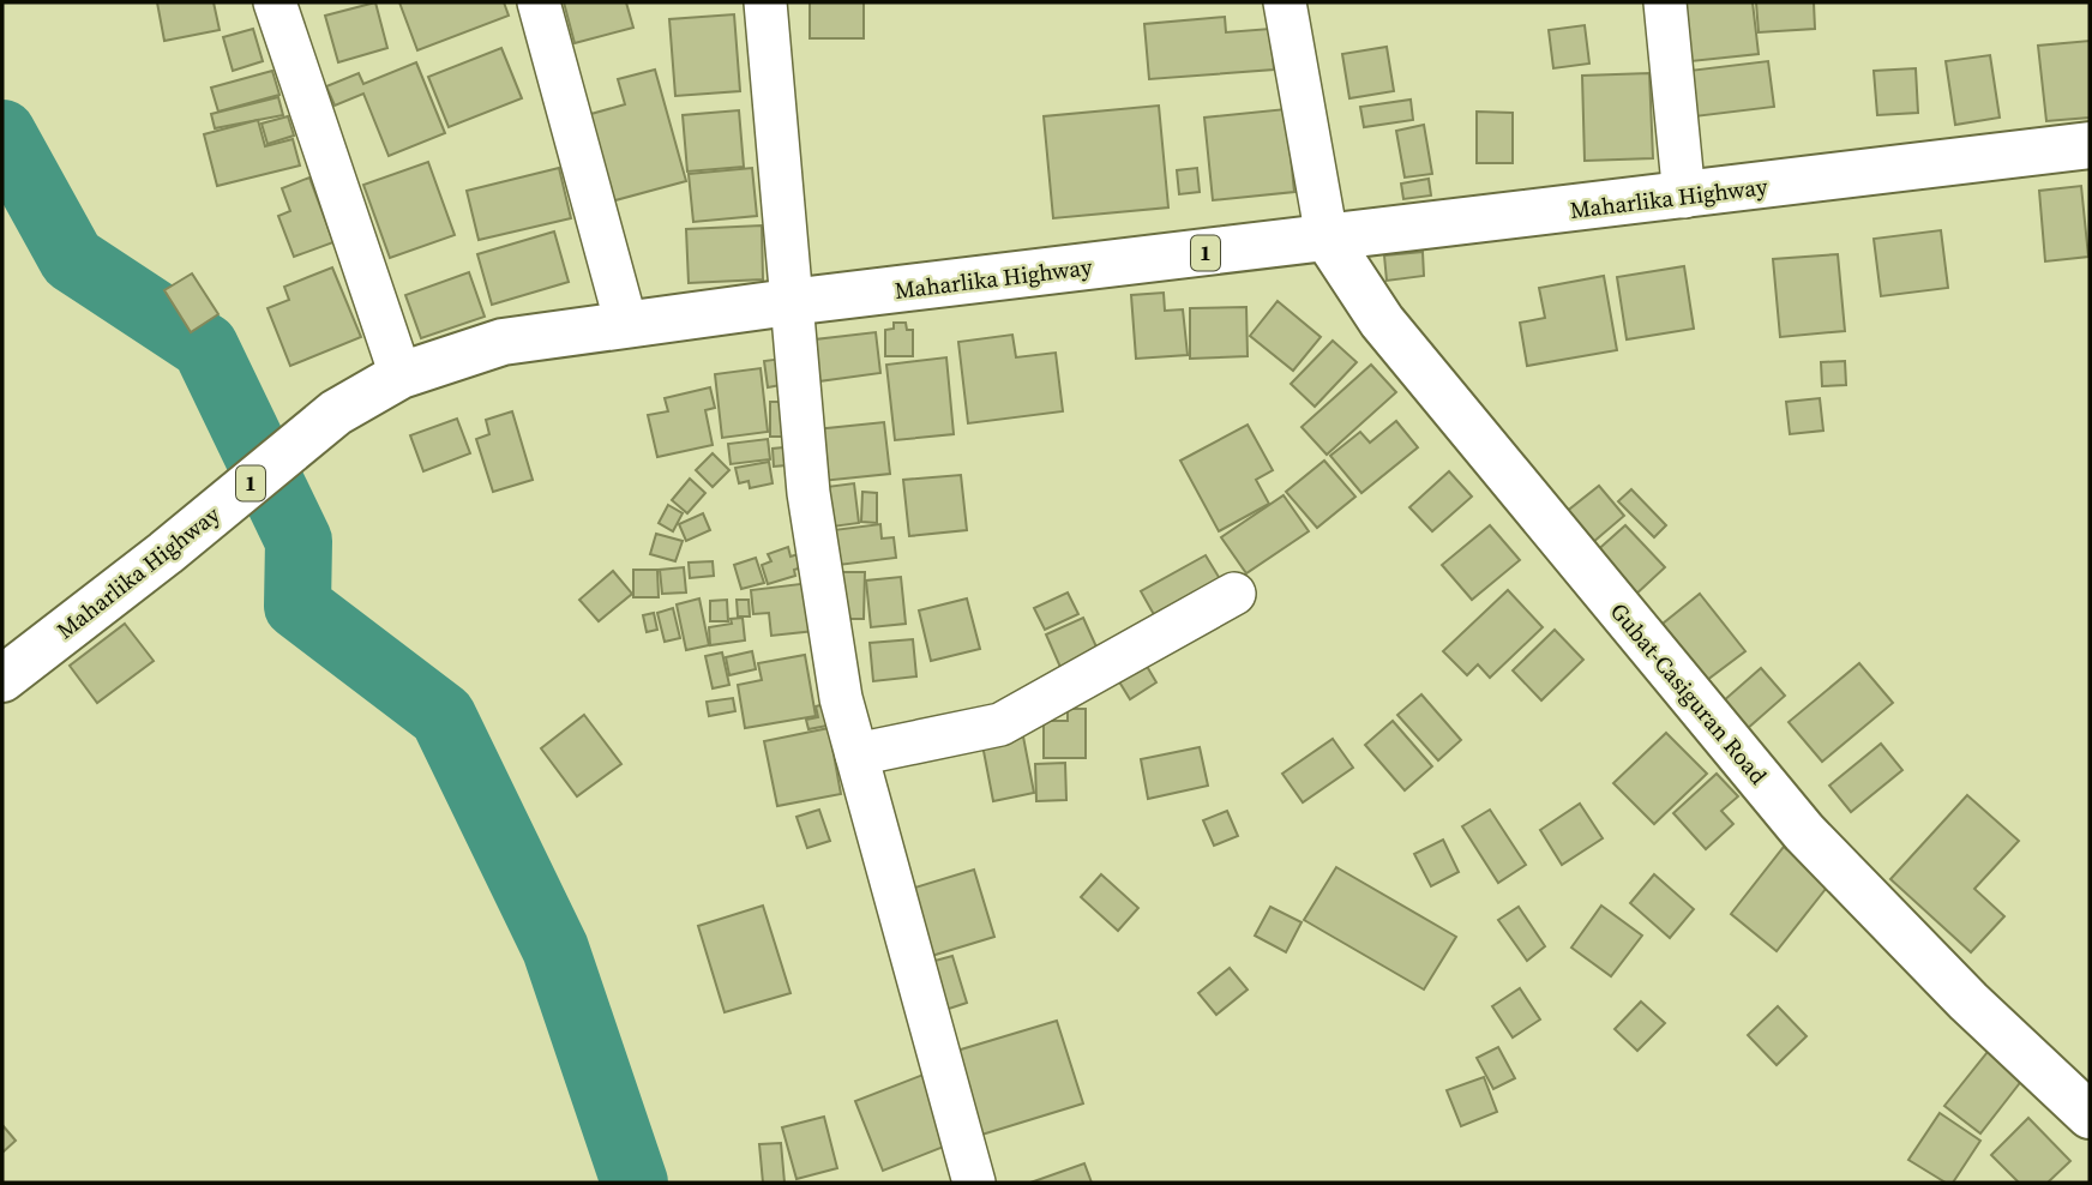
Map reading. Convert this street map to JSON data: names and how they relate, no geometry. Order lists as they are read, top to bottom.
{
  "streets": {
    "main road": ["Maharlika Highway", "1", "Gubat-Casiguran Road"]
  },
  "crossings": [
    ["Maharlika Highway", "Gubat-Casiguran Road"]
  ]
}
